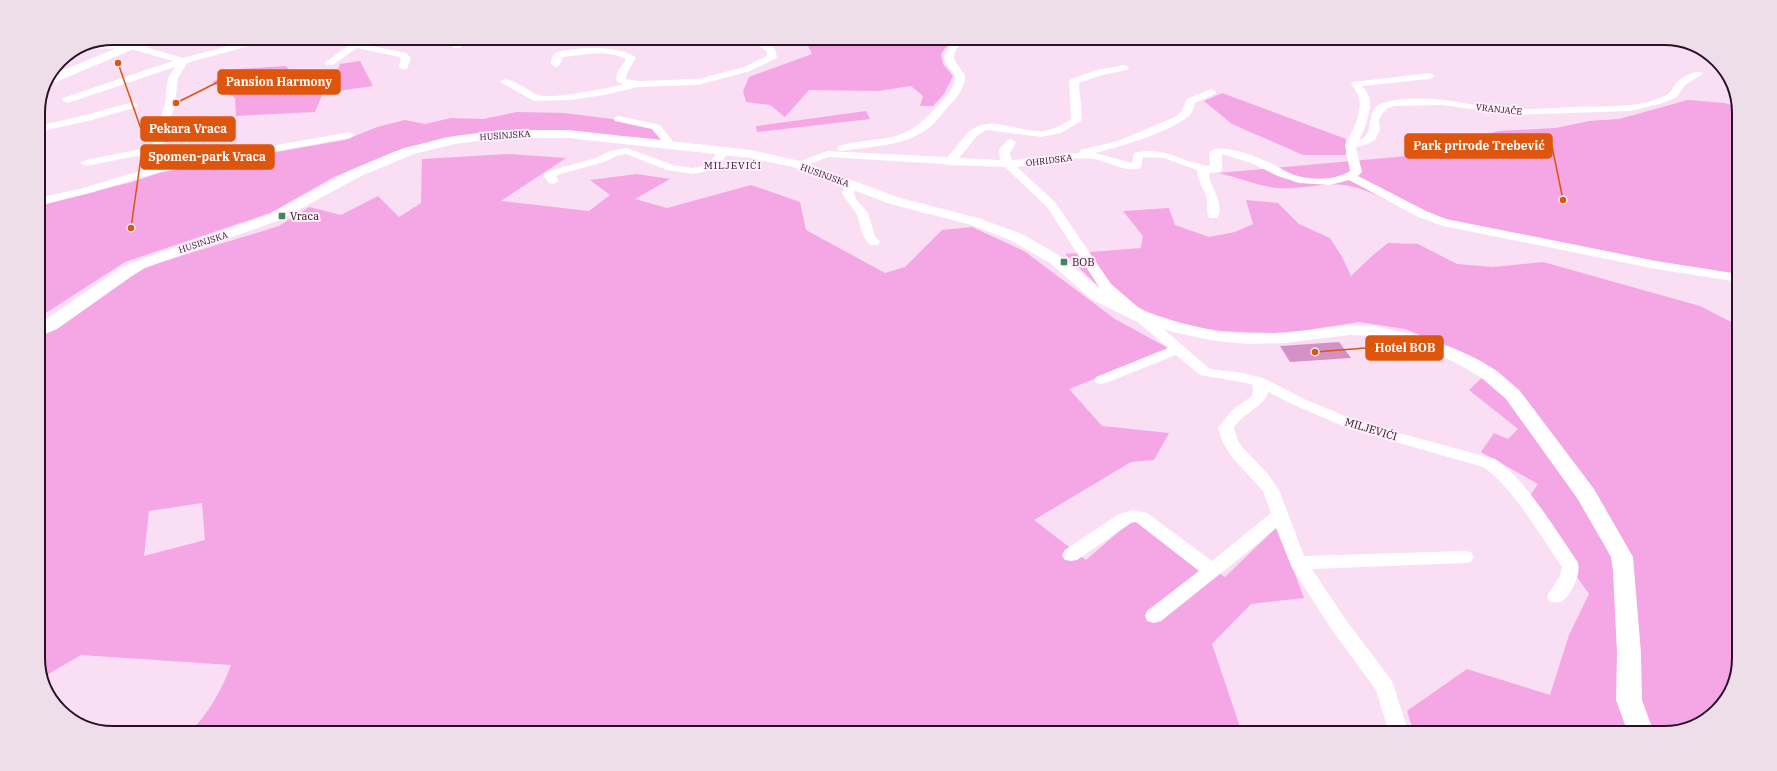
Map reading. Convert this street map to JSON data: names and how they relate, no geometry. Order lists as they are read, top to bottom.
{
  "streets": {
    "main road": ["HUSINJSKA"],
    "street": ["VRANJAČE", "OHRIDSKA", "MILJEVIĆI"]
  },
  "crossings": [
    ["HUSINJSKA", "OHRIDSKA"],
    ["HUSINJSKA", "MILJEVIĆI"],
    ["OHRIDSKA", "MILJEVIĆI"]
  ],
  "districts": ["MILJEVIĆI"],
  "places": {
    "other": [
      "Pekara Vraca",
      "Pansion Harmony",
      "Park prirode Trebević",
      "Spomen-park Vraca",
      "Hotel BOB"
    ],
    "transit": ["Vraca", "BOB"]
  }
}
